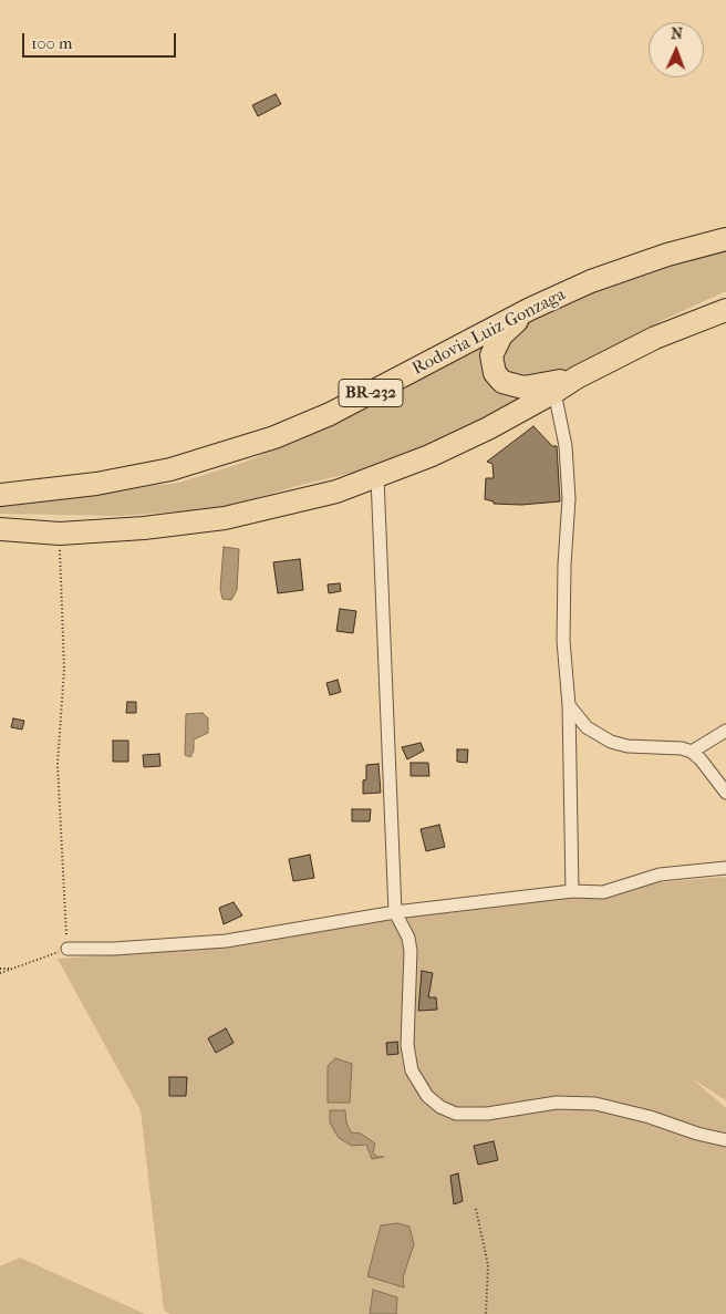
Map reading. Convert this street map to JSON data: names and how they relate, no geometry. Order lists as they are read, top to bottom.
{
  "streets": {
    "highway": ["Rodovia Luiz Gonzaga", "BR-232"]
  },
  "scale_bar": "100 m",
  "north": "top"
}
